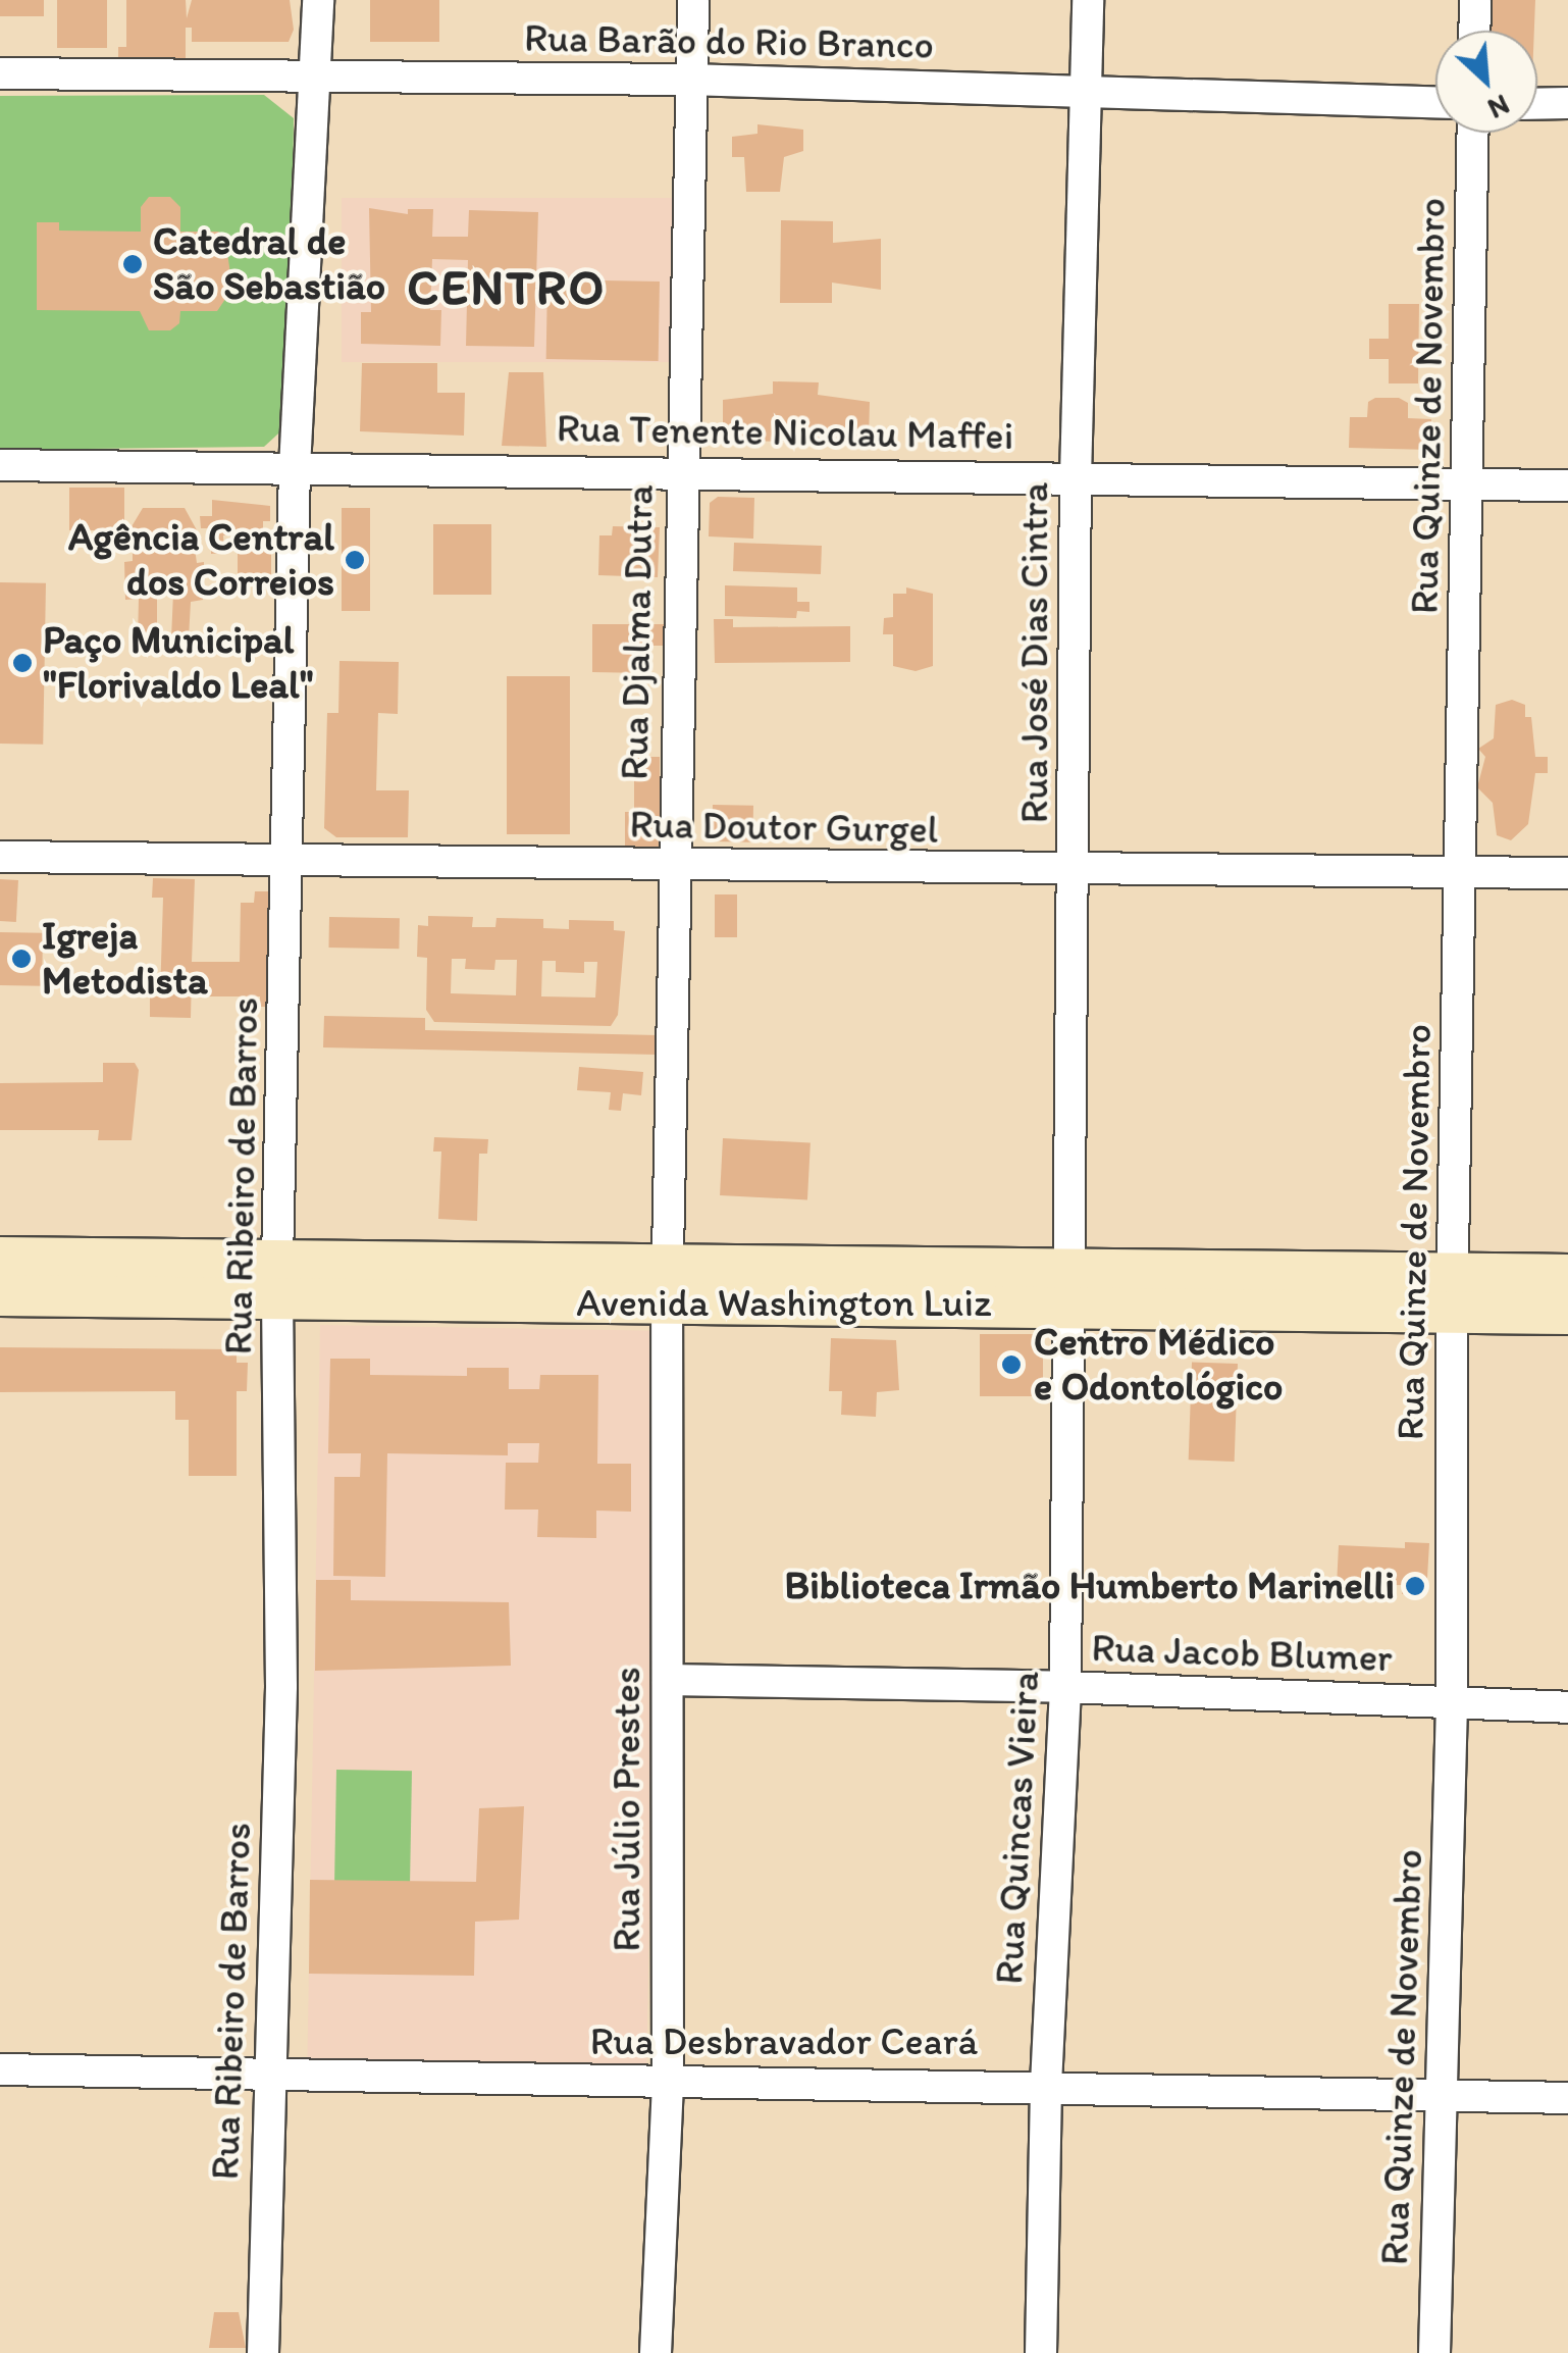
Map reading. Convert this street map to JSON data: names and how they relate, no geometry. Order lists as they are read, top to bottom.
{
  "streets": {
    "main road": ["Avenida Washington Luiz"],
    "street": [
      "Rua Barão do Rio Branco",
      "Rua Quinze de Novembro",
      "Rua Tenente Nicolau Maffei",
      "Rua Djalma Dutra",
      "Rua José Dias Cintra",
      "Rua Doutor Gurgel",
      "Rua Ribeiro de Barros",
      "Rua Jacob Blumer",
      "Rua Júlio Prestes",
      "Rua Quincas Vieira",
      "Rua Desbravador Ceará"
    ]
  },
  "crossings": [
    ["Rua Barão do Rio Branco", "Rua Djalma Dutra"],
    ["Rua Barão do Rio Branco", "Rua José Dias Cintra"],
    ["Rua Barão do Rio Branco", "Rua Ribeiro de Barros"],
    ["Rua Quinze de Novembro", "Rua Tenente Nicolau Maffei"],
    ["Rua Quinze de Novembro", "Rua Doutor Gurgel"],
    ["Rua Quinze de Novembro", "Avenida Washington Luiz"],
    ["Rua Quinze de Novembro", "Rua Jacob Blumer"],
    ["Rua Quinze de Novembro", "Rua Desbravador Ceará"],
    ["Rua Tenente Nicolau Maffei", "Rua Djalma Dutra"],
    ["Rua Tenente Nicolau Maffei", "Rua José Dias Cintra"],
    ["Rua Tenente Nicolau Maffei", "Rua Ribeiro de Barros"],
    ["Rua Djalma Dutra", "Rua Doutor Gurgel"],
    ["Rua Djalma Dutra", "Avenida Washington Luiz"],
    ["Rua Djalma Dutra", "Rua Júlio Prestes"],
    ["Rua José Dias Cintra", "Rua Doutor Gurgel"],
    ["Rua José Dias Cintra", "Avenida Washington Luiz"],
    ["Rua José Dias Cintra", "Rua Quincas Vieira"],
    ["Rua Doutor Gurgel", "Rua Ribeiro de Barros"],
    ["Rua Ribeiro de Barros", "Avenida Washington Luiz"],
    ["Rua Ribeiro de Barros", "Rua Desbravador Ceará"],
    ["Avenida Washington Luiz", "Rua Júlio Prestes"],
    ["Avenida Washington Luiz", "Rua Quincas Vieira"],
    ["Rua Jacob Blumer", "Rua Júlio Prestes"],
    ["Rua Jacob Blumer", "Rua Quincas Vieira"],
    ["Rua Júlio Prestes", "Rua Desbravador Ceará"],
    ["Rua Quincas Vieira", "Rua Desbravador Ceará"]
  ],
  "districts": ["CENTRO"],
  "places": [
    "Catedral de São Sebastião",
    "Agência Central dos Correios",
    "Paço Municipal \"Florivaldo Leal\"",
    "Igreja Metodista",
    "Centro Médico e Odontológico",
    "Biblioteca Irmão Humberto Marinelli"
  ],
  "north": "bottom right"
}
